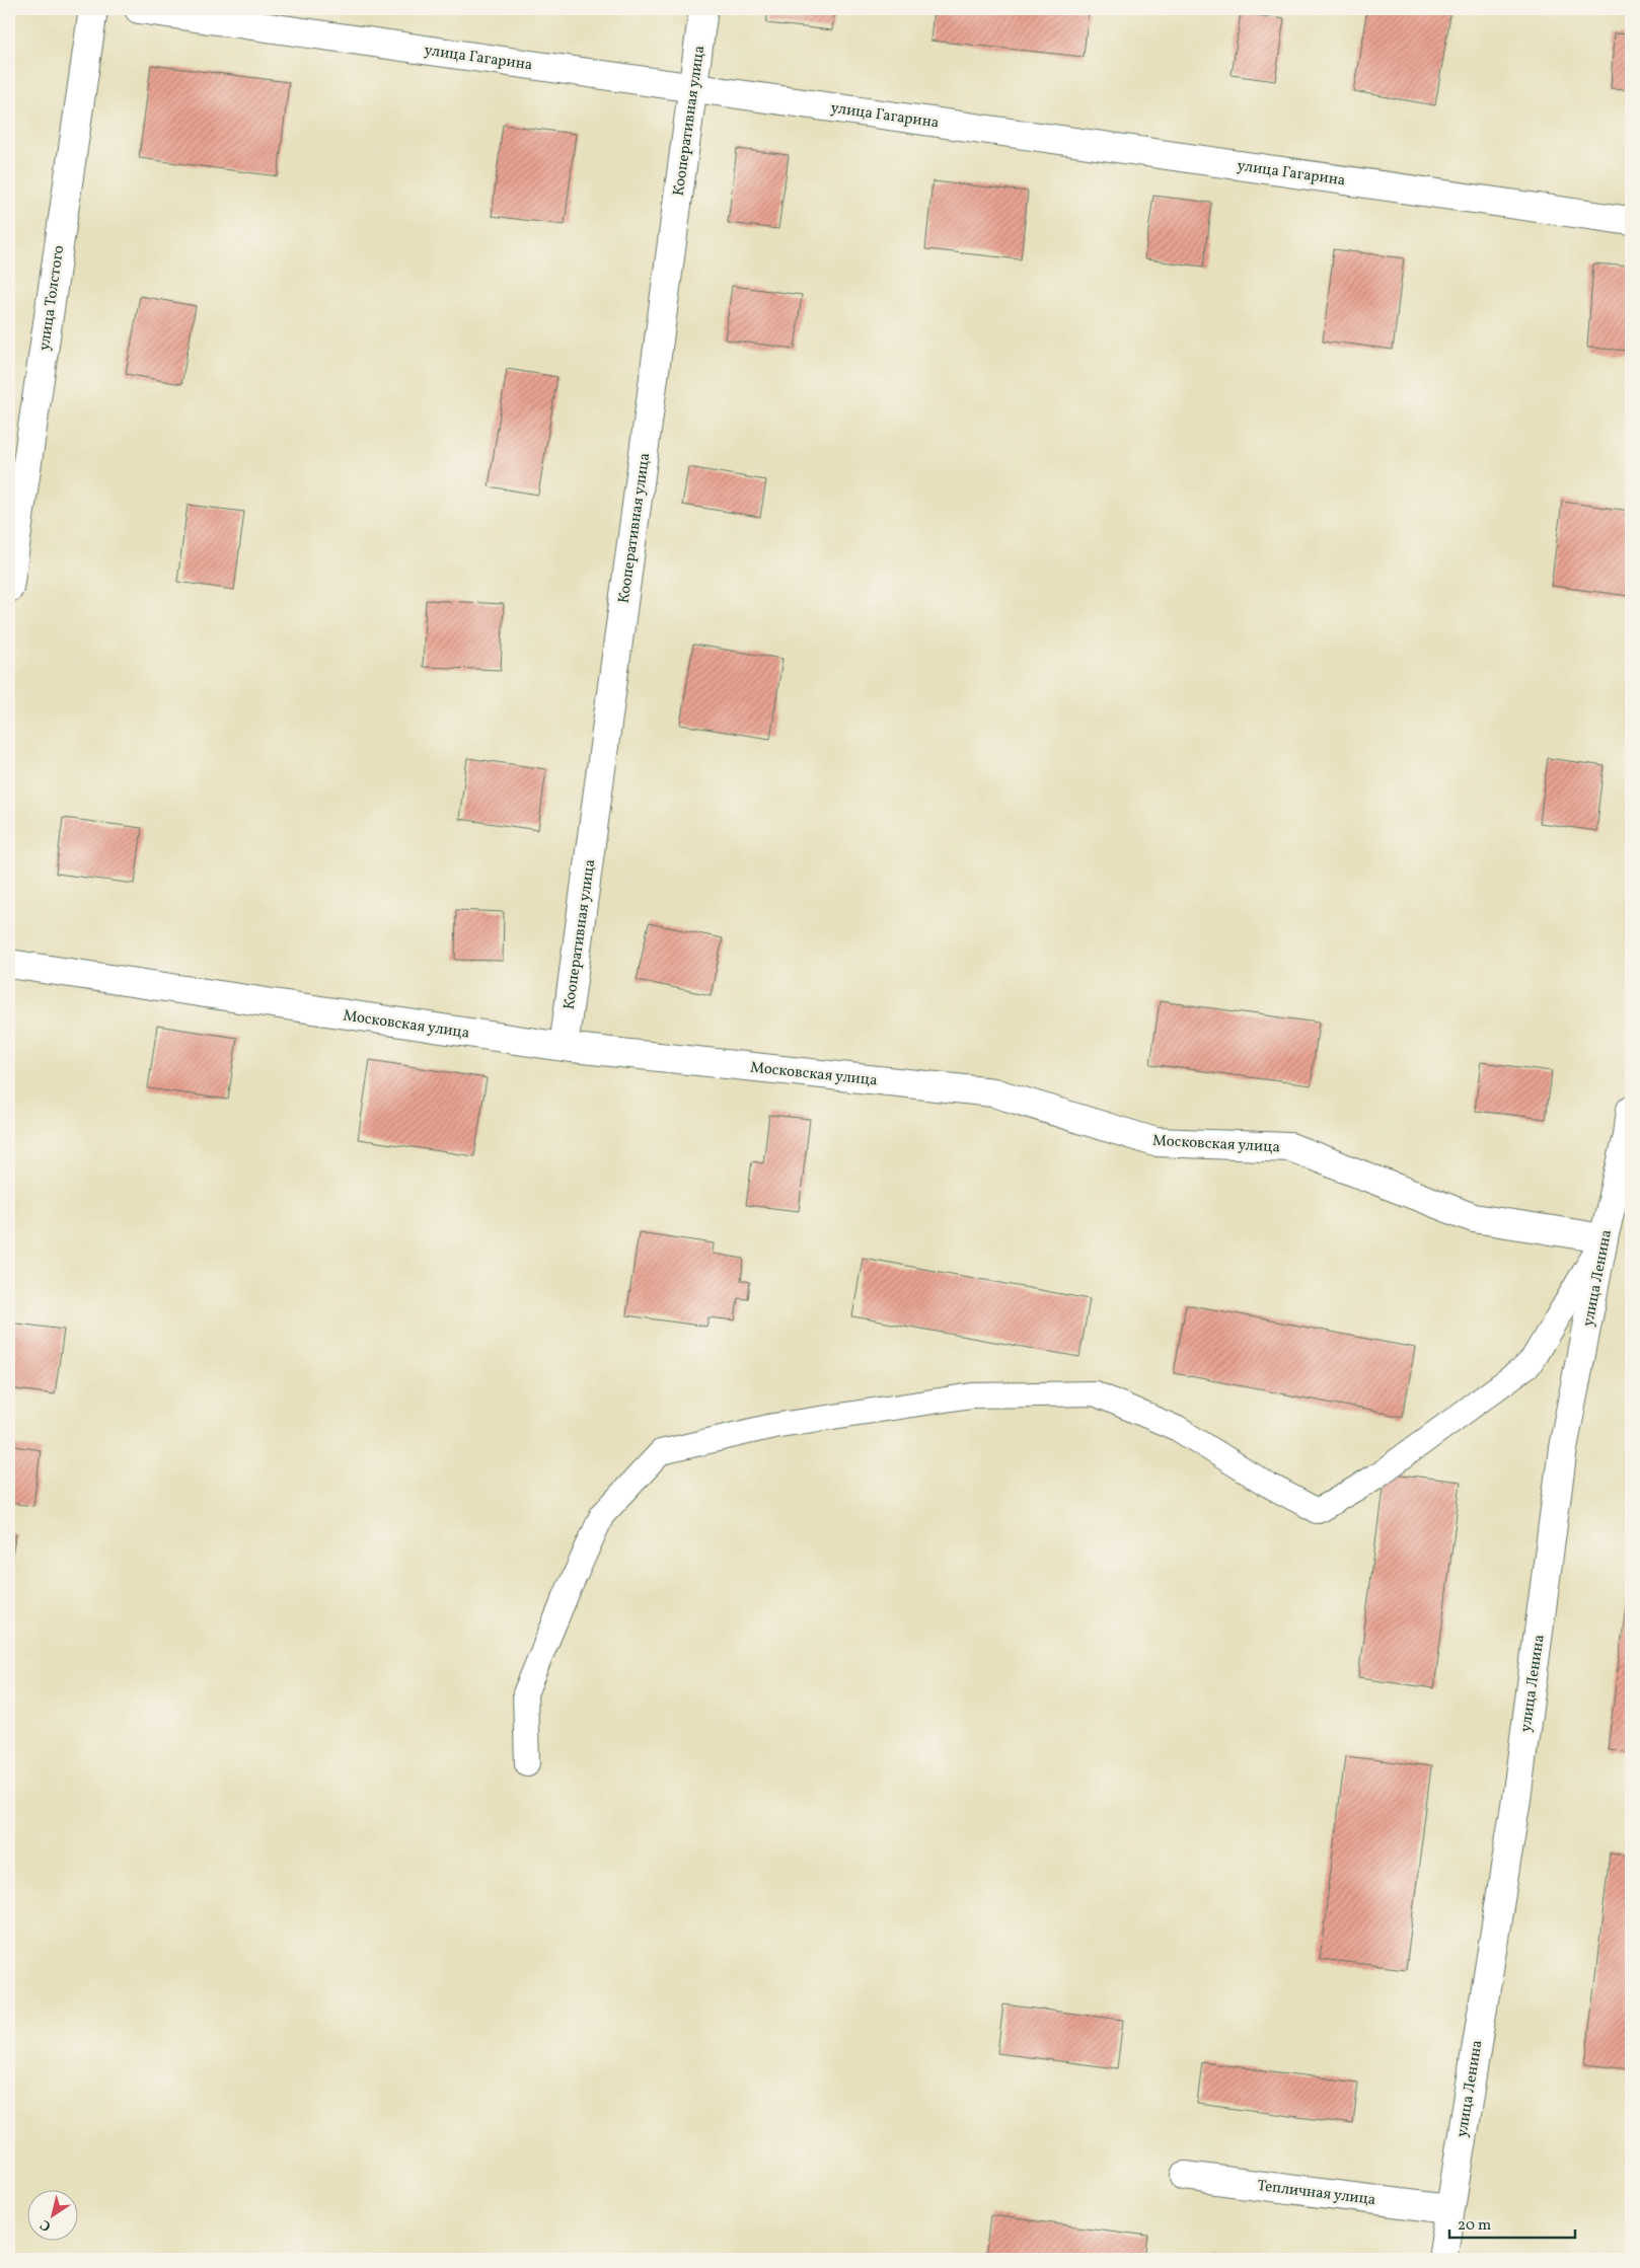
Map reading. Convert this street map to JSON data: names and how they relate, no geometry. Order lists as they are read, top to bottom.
{
  "streets": {
    "street": [
      "улица Гагарина",
      "Кооперативная улица",
      "улица Толстого",
      "Московская улица",
      "улица Ленина",
      "Тепличная улица"
    ]
  },
  "crossings": [
    ["улица Гагарина", "Кооперативная улица"],
    ["Кооперативная улица", "Московская улица"],
    ["Московская улица", "улица Ленина"],
    ["улица Ленина", "Тепличная улица"]
  ],
  "scale_bar": "20 m",
  "north": "bottom left"
}
